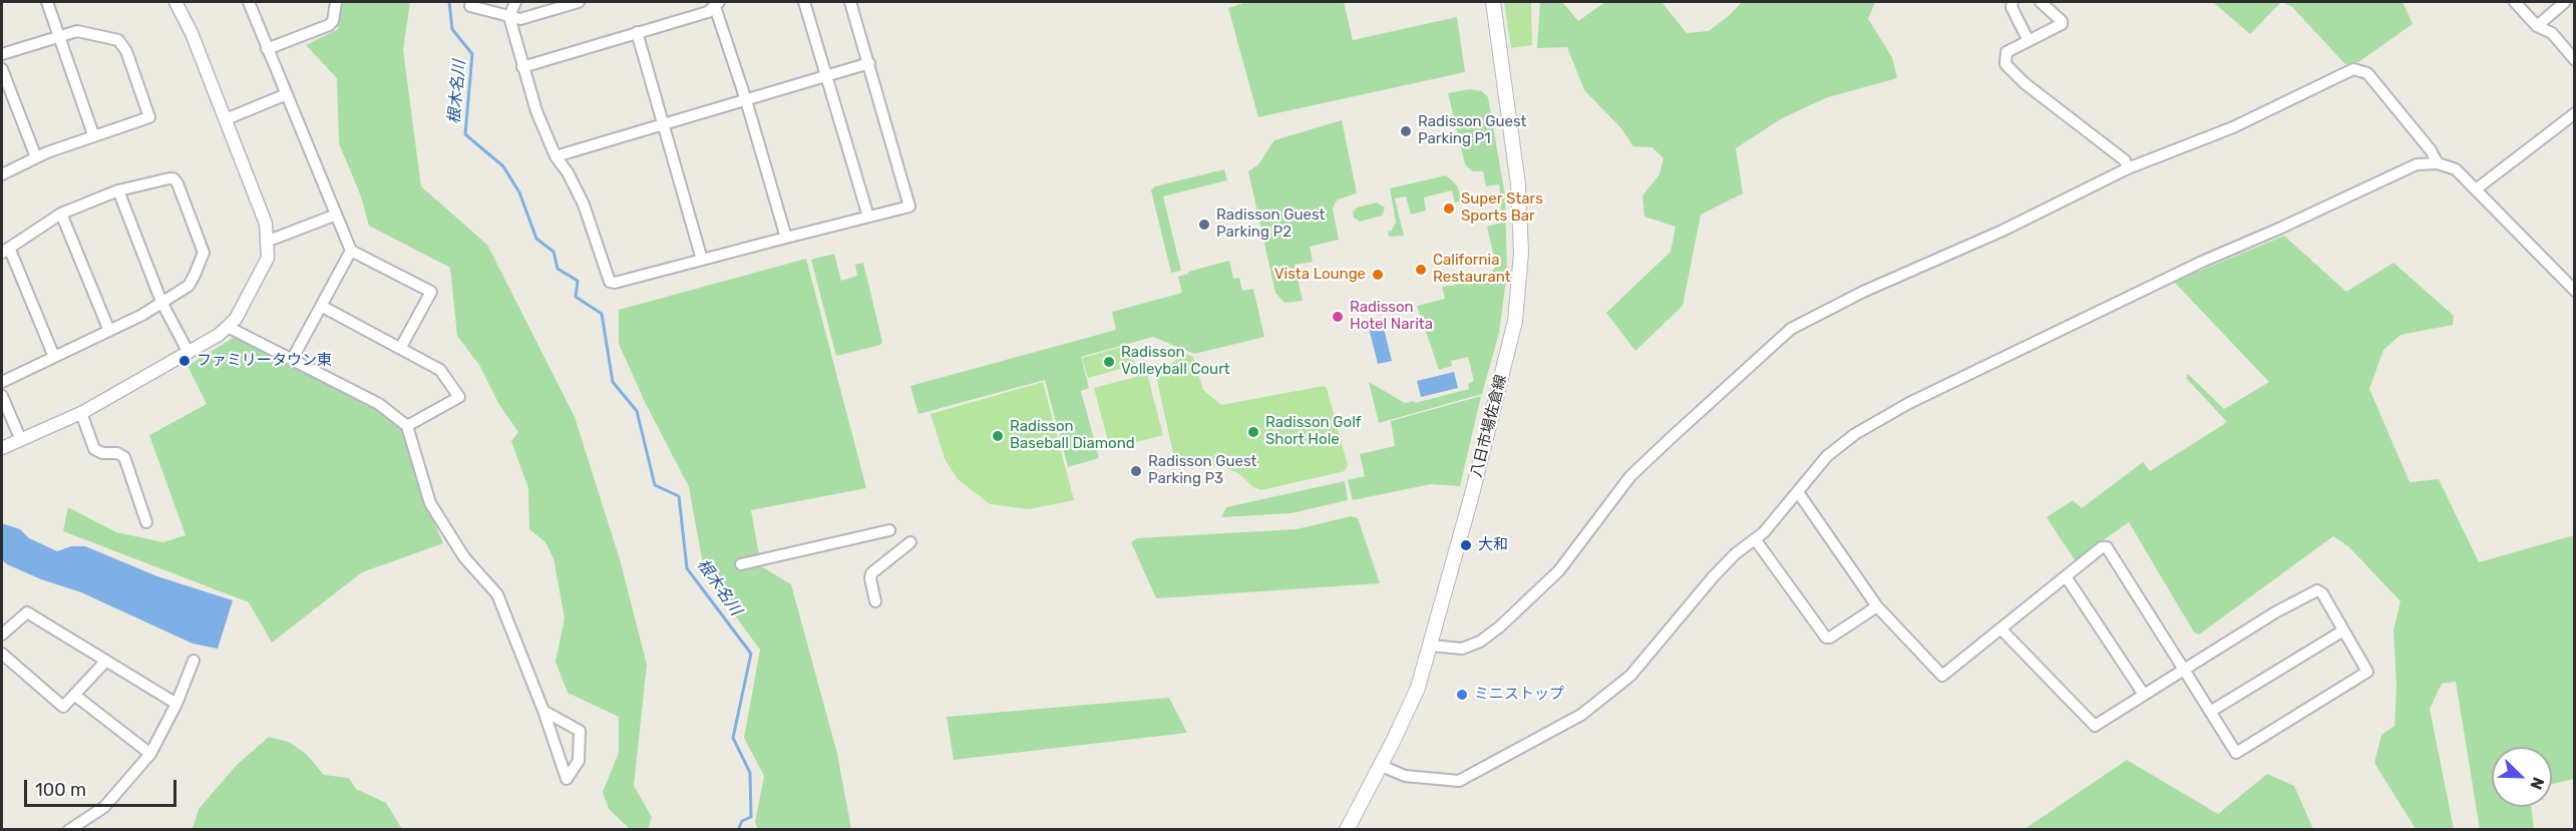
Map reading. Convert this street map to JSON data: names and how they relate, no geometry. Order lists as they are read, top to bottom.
{
  "streets": {
    "main road": ["八日市場佐倉線"]
  },
  "water": ["根木名川"],
  "places": [
    "Radisson Guest Parking P1",
    "Super Stars Sports Bar",
    "Radisson Guest Parking P2",
    "California Restaurant",
    "Vista Lounge",
    "Radisson Hotel Narita",
    "ファミリータウン東",
    "Radisson Volleyball Court",
    "Radisson Golf Short Hole",
    "Radisson Baseball Diamond",
    "Radisson Guest Parking P3",
    "大和",
    "ミニストップ"
  ],
  "scale_bar": "100 m",
  "north": "bottom right"
}
